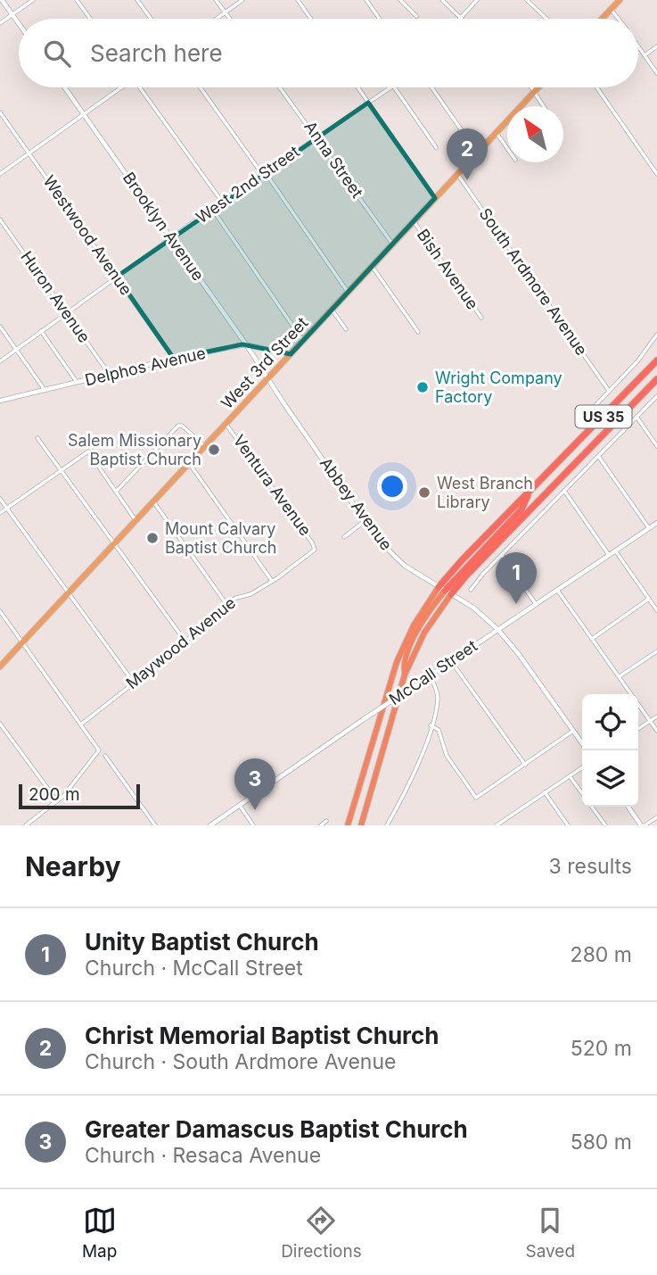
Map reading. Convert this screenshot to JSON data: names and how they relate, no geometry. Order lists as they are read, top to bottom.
{
  "streets": {
    "highway": ["US 35"],
    "main road": ["West 3rd Street"],
    "street": [
      "Anna Street",
      "West 2nd Street",
      "Brooklyn Avenue",
      "Westwood Avenue",
      "Bish Avenue",
      "South Ardmore Avenue",
      "Huron Avenue",
      "Delphos Avenue",
      "Ventura Avenue",
      "Abbey Avenue",
      "Maywood Avenue",
      "McCall Street"
    ]
  },
  "crossings": [
    ["Anna Street", "West 2nd Street"],
    ["Anna Street", "West 3rd Street"],
    ["West 2nd Street", "Brooklyn Avenue"],
    ["West 2nd Street", "Westwood Avenue"],
    ["West 2nd Street", "Huron Avenue"],
    ["Brooklyn Avenue", "West 3rd Street"],
    ["Brooklyn Avenue", "Delphos Avenue"],
    ["Brooklyn Avenue", "Abbey Avenue"],
    ["Westwood Avenue", "Delphos Avenue"],
    ["Bish Avenue", "West 3rd Street"],
    ["South Ardmore Avenue", "West 3rd Street"],
    ["Huron Avenue", "Delphos Avenue"],
    ["West 3rd Street", "Delphos Avenue"],
    ["West 3rd Street", "Ventura Avenue"],
    ["West 3rd Street", "Abbey Avenue"],
    ["US 35", "Abbey Avenue"],
    ["Ventura Avenue", "Maywood Avenue"],
    ["Abbey Avenue", "McCall Street"]
  ],
  "places": [
    "Wright Company Factory",
    "Salem Missionary Baptist Church",
    "West Branch Library",
    "Mount Calvary Baptist Church"
  ],
  "scale_bar": "200 m",
  "north": "top left",
  "page": {
    "search": "Search here",
    "pins": ["2", "1", "3"],
    "scale": "200 m",
    "heading": ["Nearby", "3 results"],
    "list": [
      {
        "mark": "1",
        "name": "Unity Baptist Church",
        "note": "Church · McCall Street",
        "value": "280 m"
      },
      {
        "mark": "2",
        "name": "Christ Memorial Baptist Church",
        "note": "Church · South Ardmore Avenue",
        "value": "520 m"
      },
      {
        "mark": "3",
        "name": "Greater Damascus Baptist Church",
        "note": "Church · Resaca Avenue",
        "value": "580 m"
      }
    ],
    "nav": ["Map", "Directions", "Saved"]
  }
}
